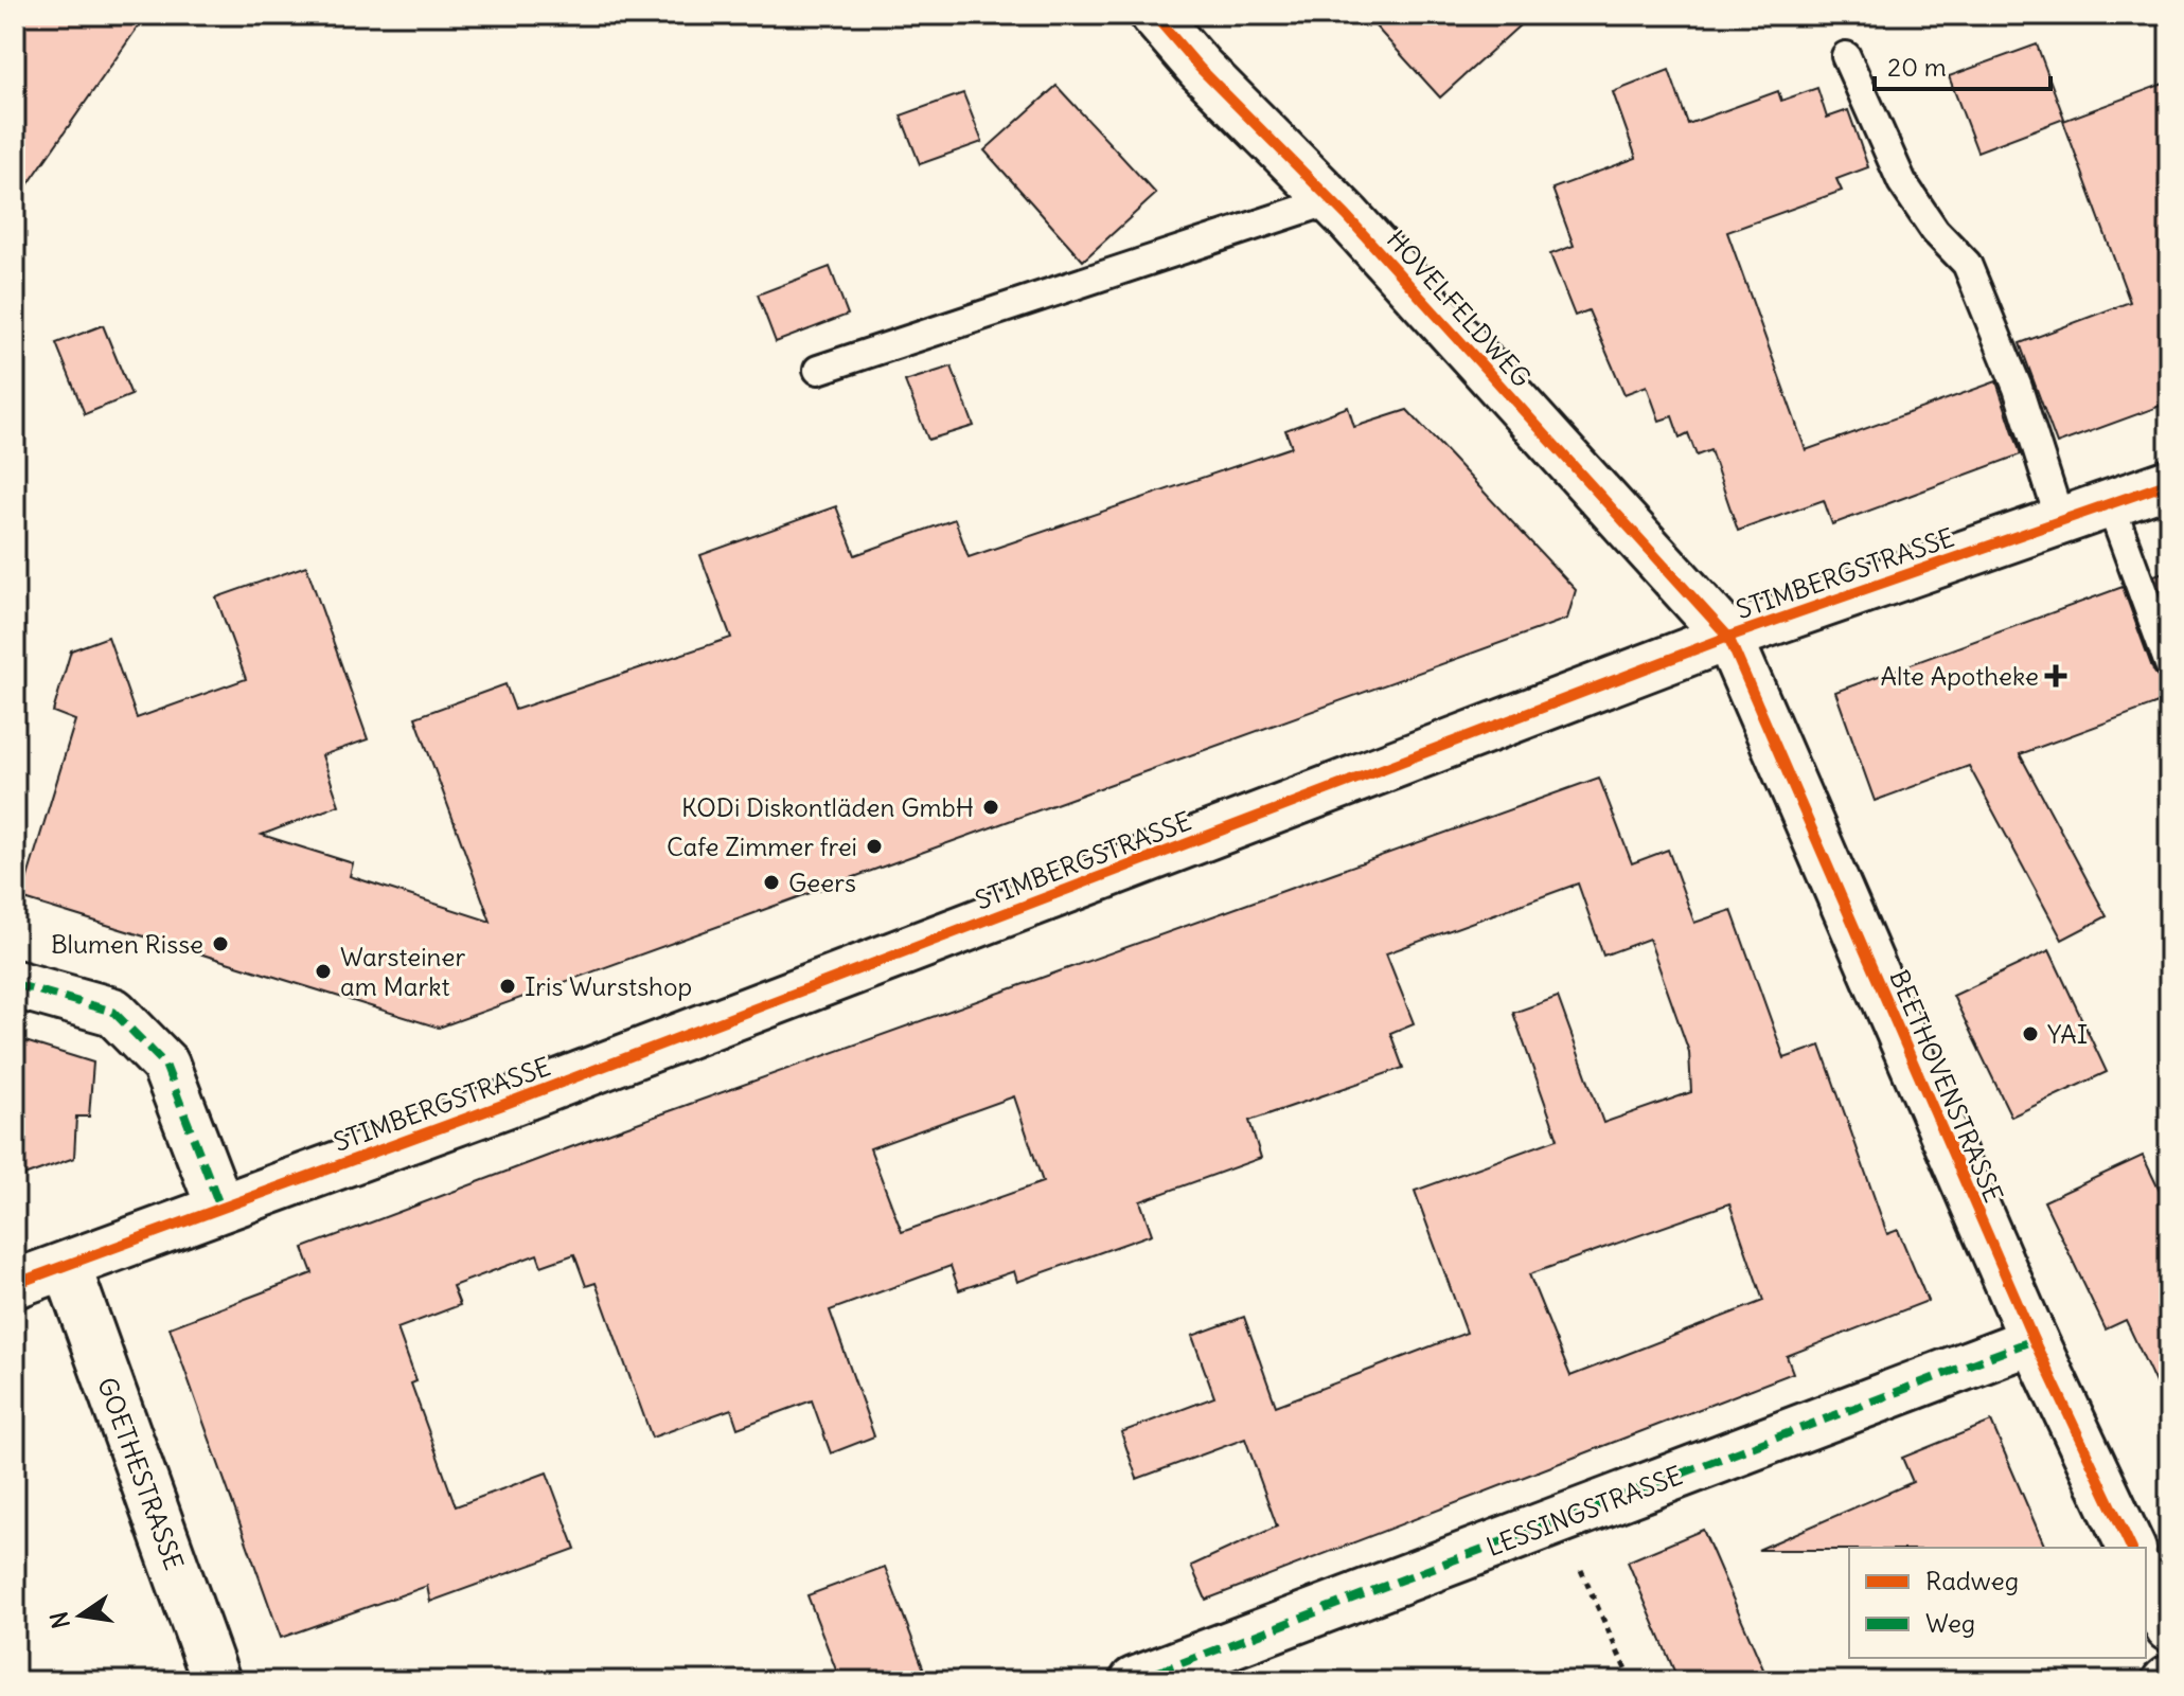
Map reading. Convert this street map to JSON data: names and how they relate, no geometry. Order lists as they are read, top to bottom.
{
  "streets": {
    "street": [
      "HOVELFELDWEG",
      "STIMBERGSTRASSE",
      "BEETHOVENSTRASSE",
      "GOETHESTRASSE",
      "LESSINGSTRASSE"
    ]
  },
  "crossings": [
    ["HOVELFELDWEG", "STIMBERGSTRASSE"],
    ["HOVELFELDWEG", "BEETHOVENSTRASSE"],
    ["STIMBERGSTRASSE", "BEETHOVENSTRASSE"],
    ["STIMBERGSTRASSE", "GOETHESTRASSE"],
    ["BEETHOVENSTRASSE", "LESSINGSTRASSE"]
  ],
  "places": {
    "health": ["Alte Apotheke"],
    "other": [
      "KODi Diskontläden GmbH",
      "Cafe Zimmer frei",
      "Geers",
      "Blumen Risse",
      "Warsteiner am Markt",
      "Iris Wurstshop",
      "YAI"
    ]
  },
  "legend": ["Radweg", "Weg"],
  "scale_bar": "20 m",
  "north": "left"
}
